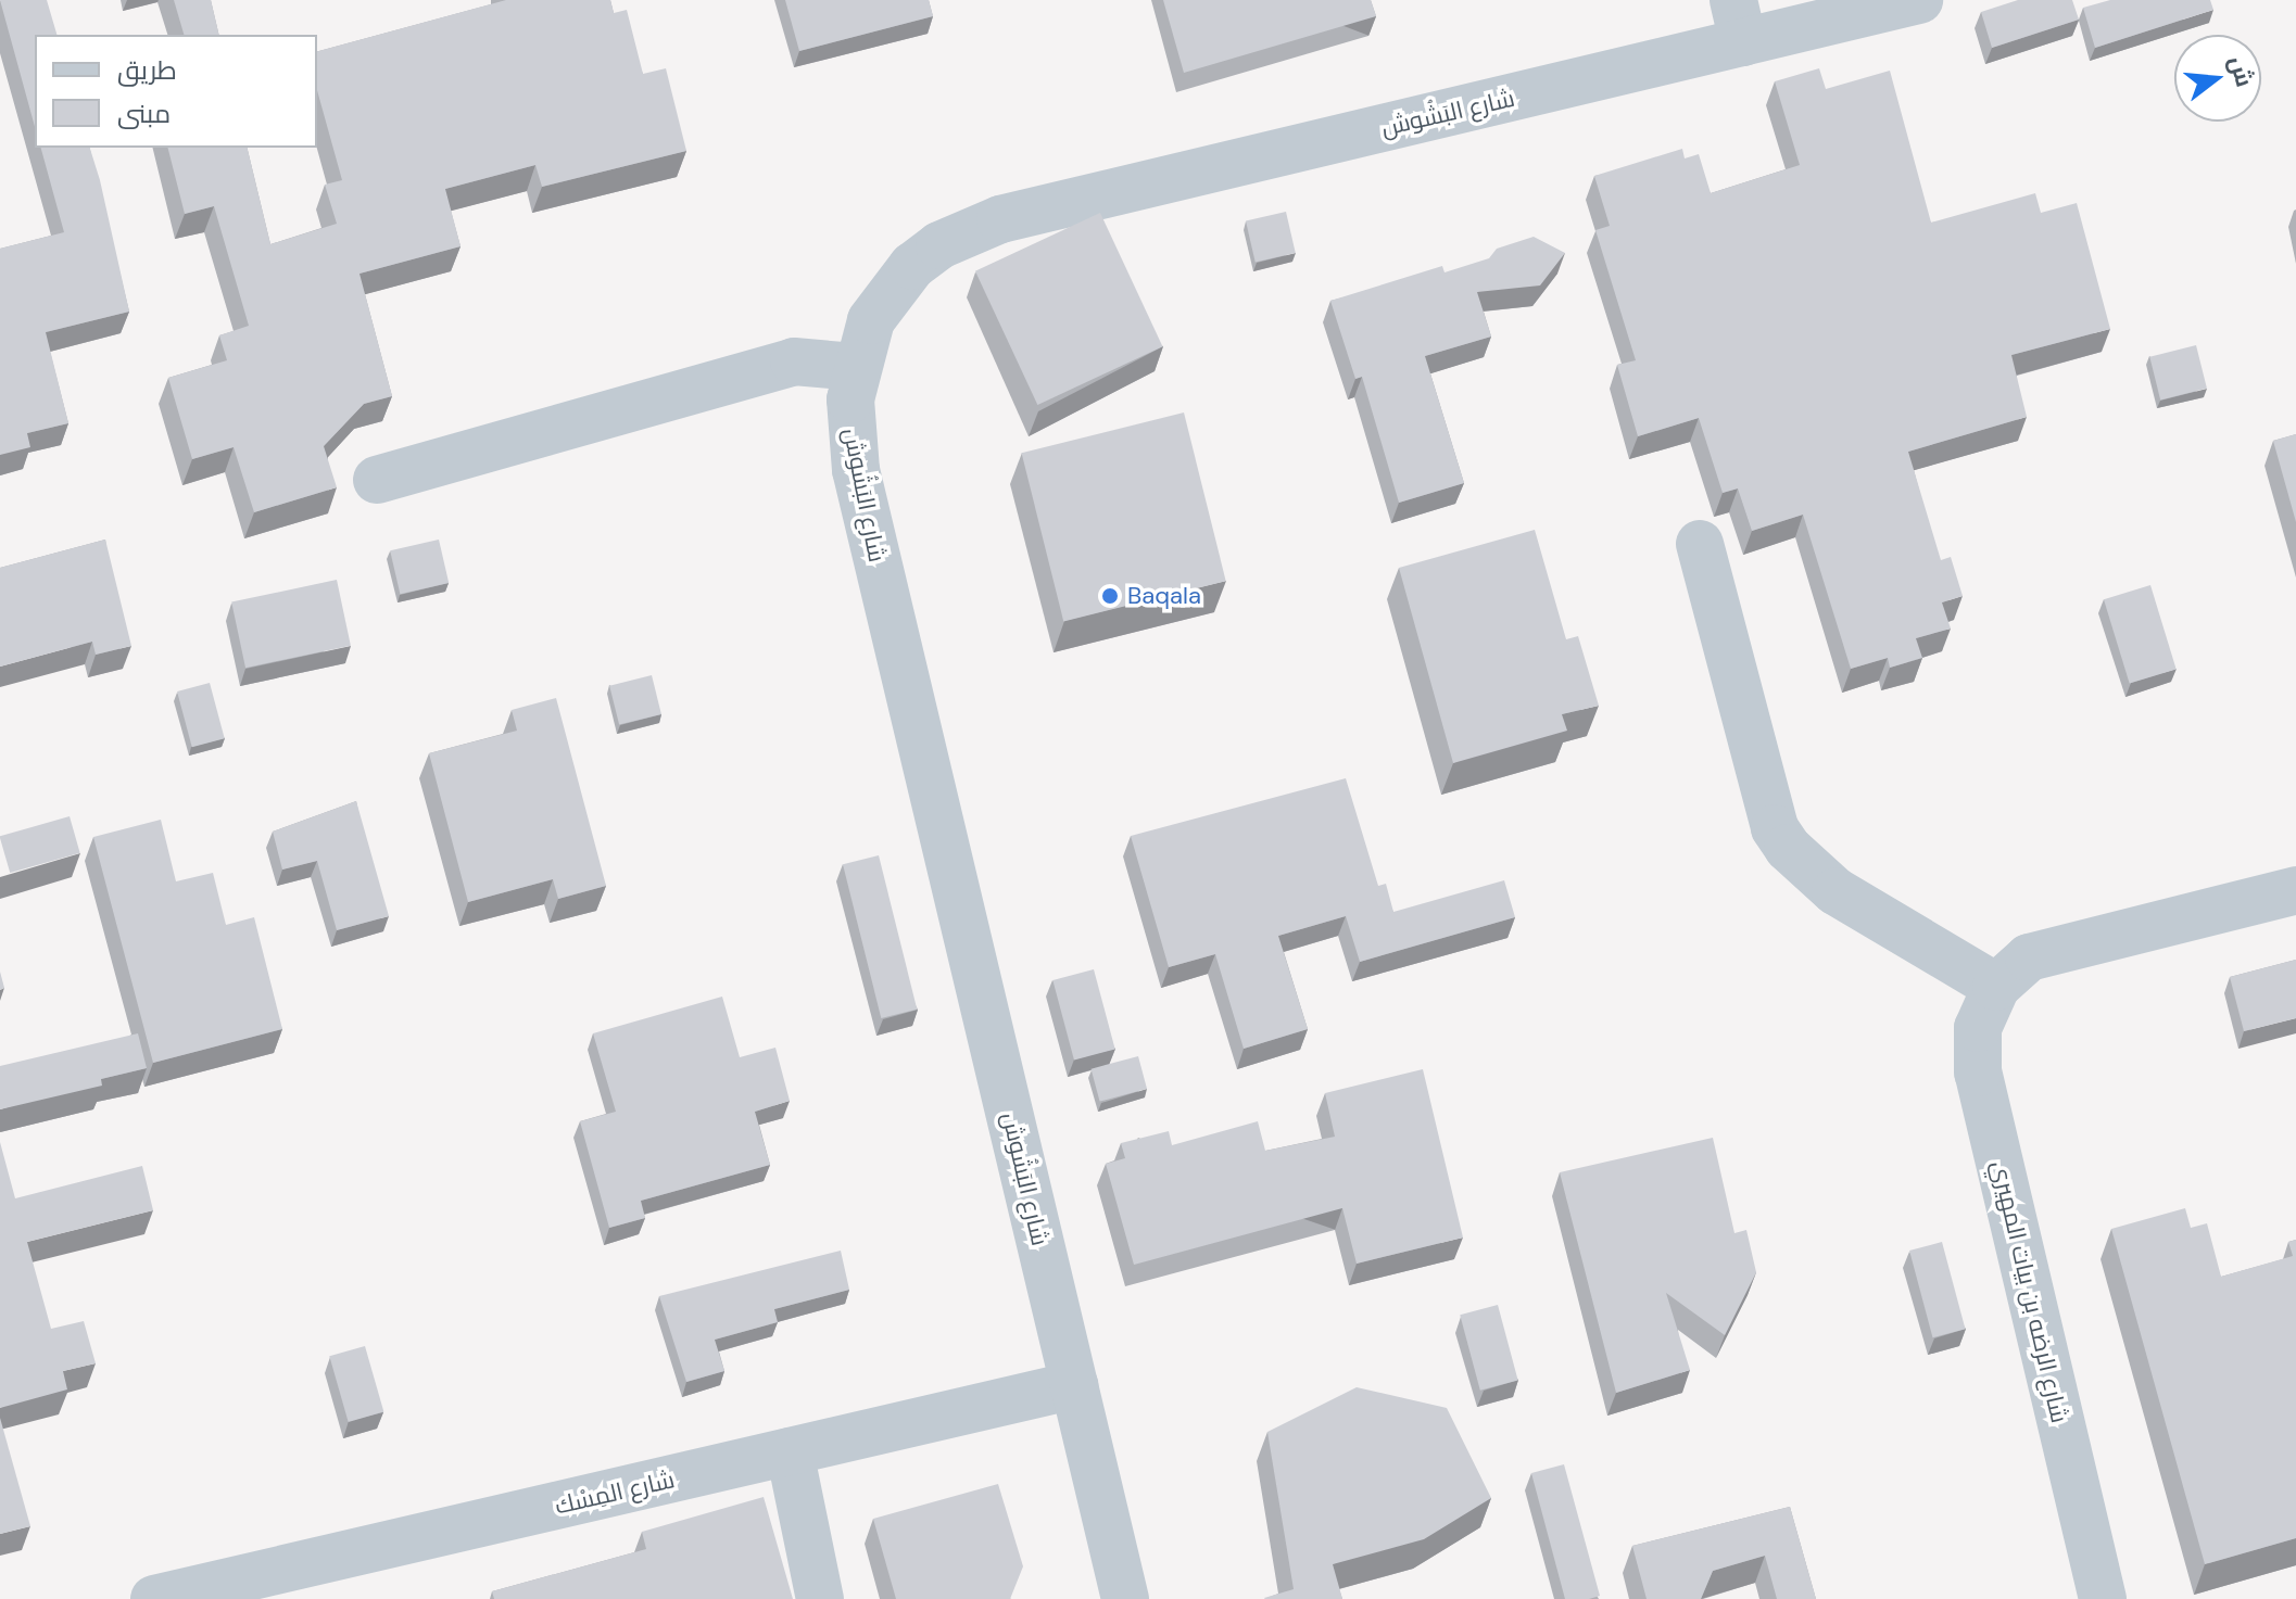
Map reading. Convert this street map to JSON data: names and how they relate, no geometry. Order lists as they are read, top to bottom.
{
  "streets": {
    "street": ["شارع البَشُوش", "شارع الرضه بن بيات المهيري", "شارع المِسْك"]
  },
  "crossings": [
    ["شارع البَشُوش", "شارع المِسْك"]
  ],
  "places": ["Baqala"],
  "legend": ["طريق", "مبنى"],
  "north": "right"
}
